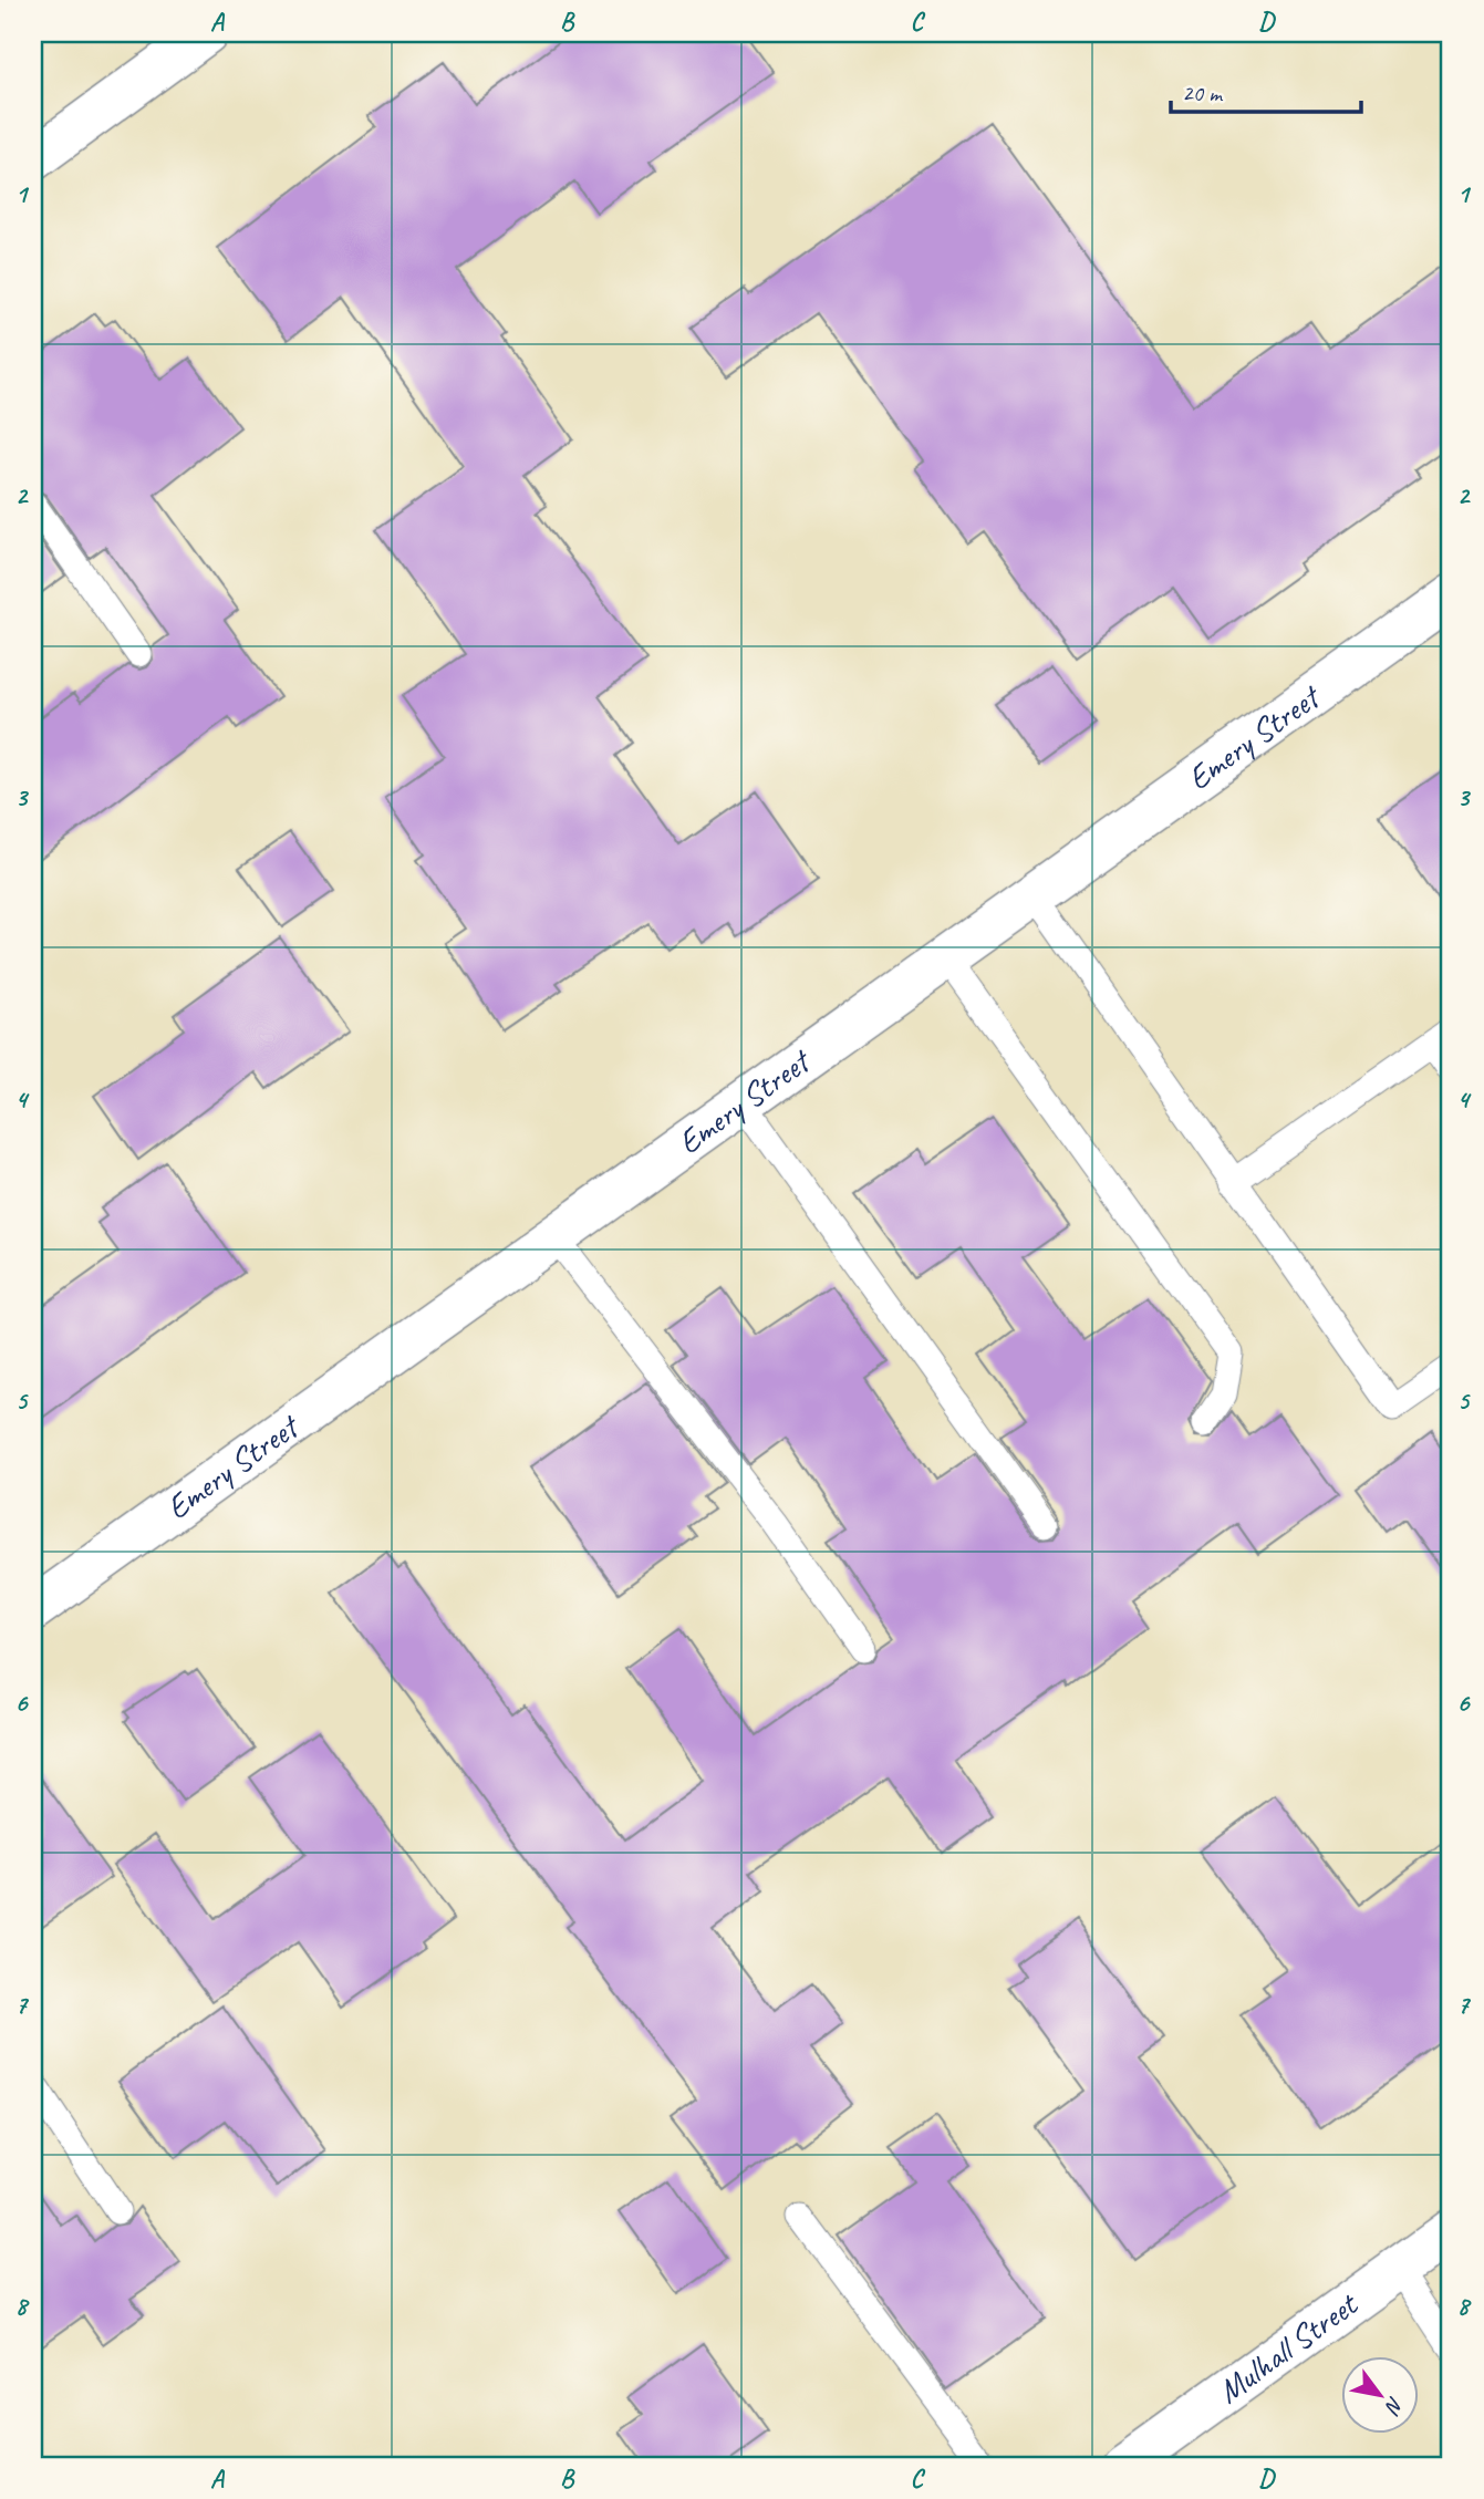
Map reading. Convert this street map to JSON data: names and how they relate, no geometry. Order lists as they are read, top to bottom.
{
  "streets": {
    "street": ["Emery Street", "Mulhall Street"]
  },
  "scale_bar": "20 m",
  "north": "bottom right",
  "grid": {
    "columns": [
      "A",
      "B",
      "C",
      "D"
    ],
    "rows": [
      "1",
      "2",
      "3",
      "4",
      "5",
      "6",
      "7",
      "8"
    ]
  }
}
